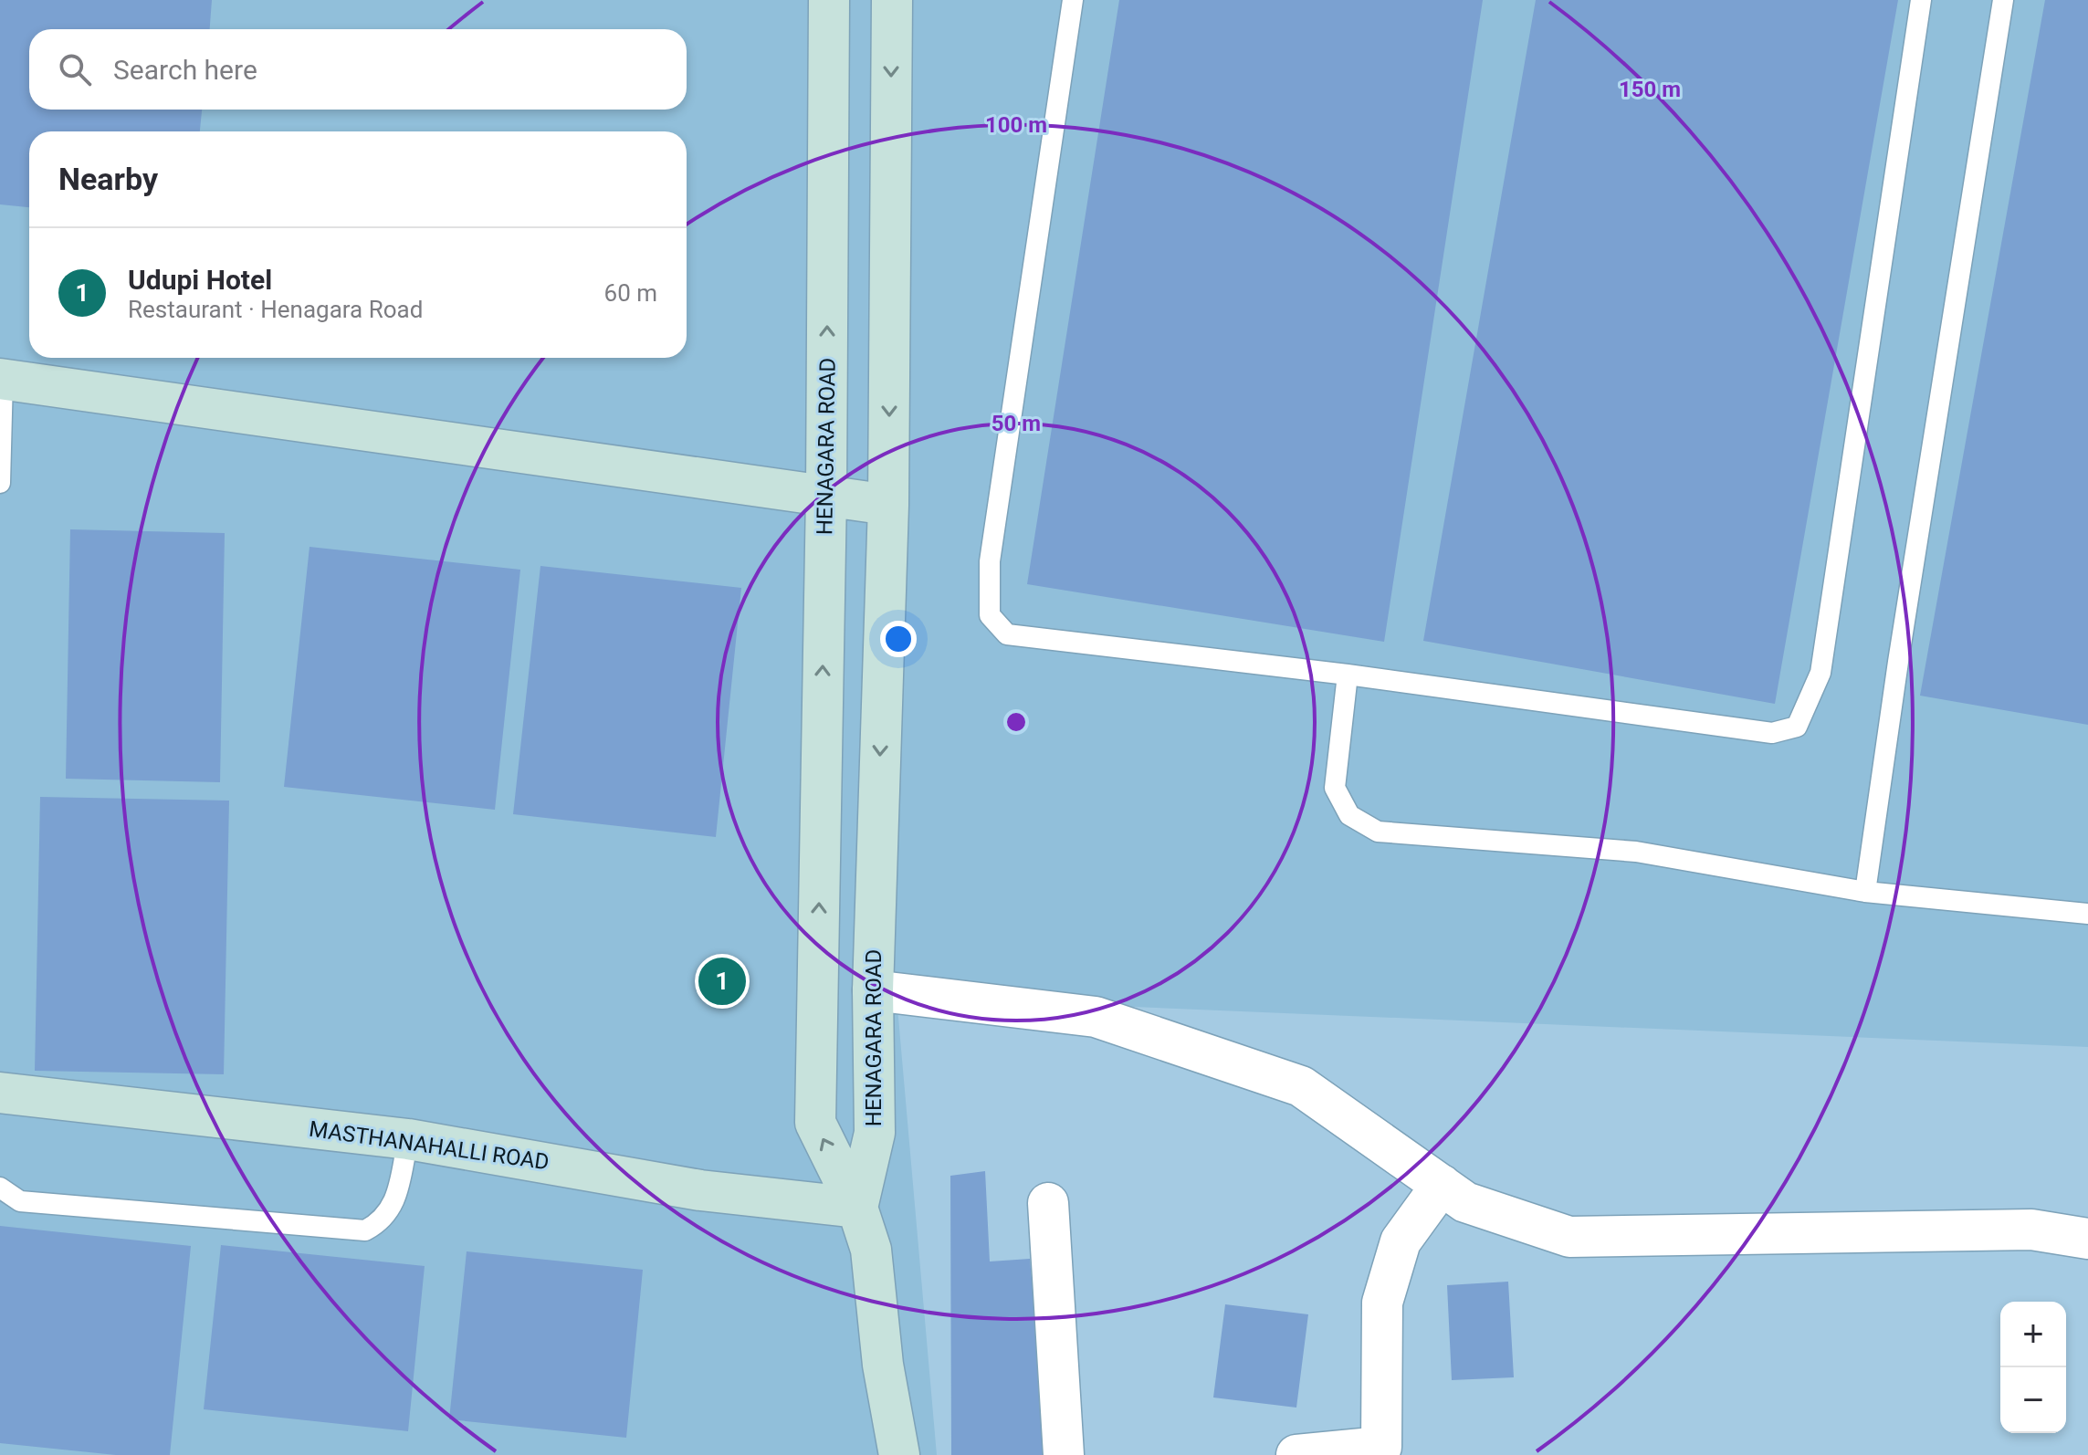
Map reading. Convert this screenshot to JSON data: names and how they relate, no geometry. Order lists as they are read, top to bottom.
{
  "streets": {
    "street": ["HENAGARA ROAD", "MASTHANAHALLI ROAD"]
  },
  "crossings": [
    ["HENAGARA ROAD", "MASTHANAHALLI ROAD"]
  ],
  "page": {
    "search": "Search here",
    "heading": "Nearby",
    "list": [
      {
        "mark": "1",
        "name": "Udupi Hotel",
        "note": "Restaurant · Henagara Road",
        "value": "60 m"
      }
    ],
    "pins": "1",
    "map_buttons": ["+", "−"]
  },
  "rings": ["150 m", "100 m", "50 m"]
}
